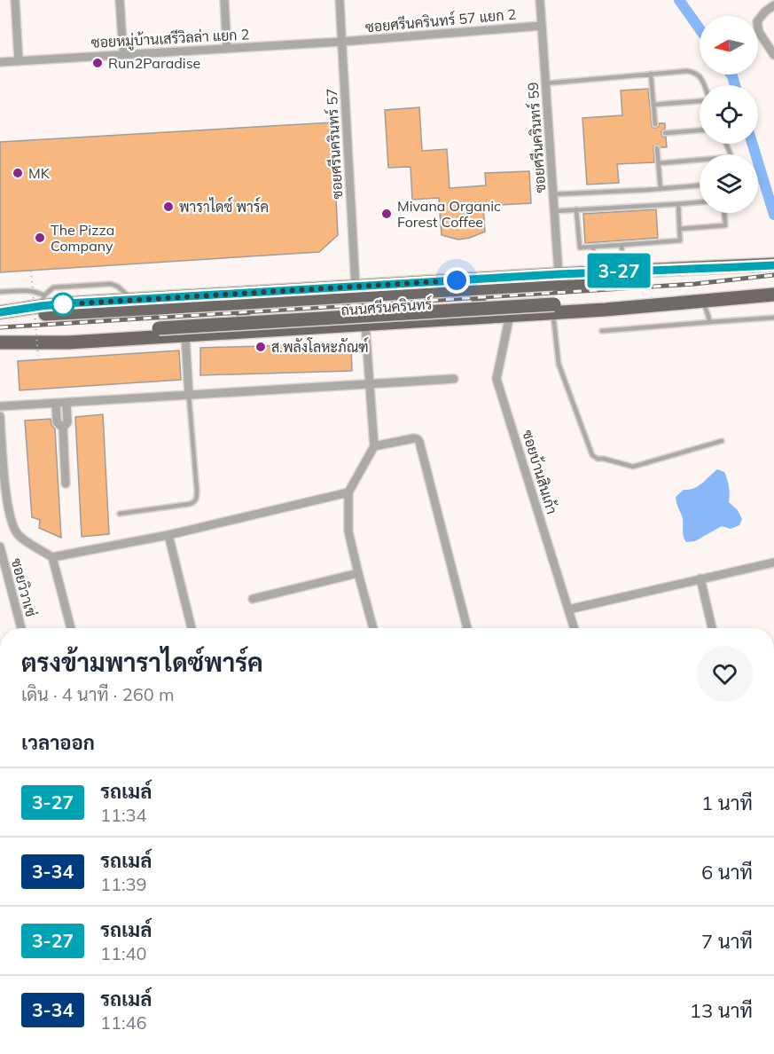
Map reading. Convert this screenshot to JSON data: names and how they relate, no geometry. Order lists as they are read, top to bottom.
{
  "streets": {
    "main road": ["ถนนศรีนครินทร์"],
    "street": [
      "ซอยศรีนครินทร์ 57 แยก 2",
      "ซอยหมู่บ้านเสรีวิลล่า แยก 2",
      "ซอยศรีนครินทร์ 59",
      "ซอยศรีนครินทร์ 57",
      "ซอยบ้านสินเก้า",
      "ซอยวิวาเช่"
    ]
  },
  "crossings": [
    ["ซอยศรีนครินทร์ 57 แยก 2", "ซอยหมู่บ้านเสรีวิลล่า แยก 2"],
    ["ซอยศรีนครินทร์ 57 แยก 2", "ซอยศรีนครินทร์ 59"],
    ["ซอยศรีนครินทร์ 57 แยก 2", "ซอยศรีนครินทร์ 57"],
    ["ซอยหมู่บ้านเสรีวิลล่า แยก 2", "ซอยศรีนครินทร์ 57"],
    ["ซอยศรีนครินทร์ 59", "ถนนศรีนครินทร์"],
    ["ซอยศรีนครินทร์ 57", "ถนนศรีนครินทร์"],
    ["ถนนศรีนครินทร์", "ซอยบ้านสินเก้า"]
  ],
  "places": [
    "Run2Paradise",
    "MK",
    "พาราไดซ์ พาร์ค",
    "Mivana Organic Forest Coffee",
    "The Pizza Company",
    "ส.พลังโลหะภัณฑ์"
  ],
  "lines": ["bus line 3-27"],
  "north": "left",
  "page": {
    "on_map": "3-27",
    "heading": [
      ["ตรงข้ามพาราไดซ์พาร์ค", "เดิน · 4 นาที · 260 m"],
      "เวลาออก"
    ],
    "list": [
      {
        "mark": "3-27",
        "name": "รถเมล์",
        "note": "11:34",
        "value": "1 นาที"
      },
      {
        "mark": "3-34",
        "name": "รถเมล์",
        "note": "11:39",
        "value": "6 นาที"
      },
      {
        "mark": "3-27",
        "name": "รถเมล์",
        "note": "11:40",
        "value": "7 นาที"
      },
      {
        "mark": "3-34",
        "name": "รถเมล์",
        "note": "11:46",
        "value": "13 นาที"
      }
    ]
  }
}
